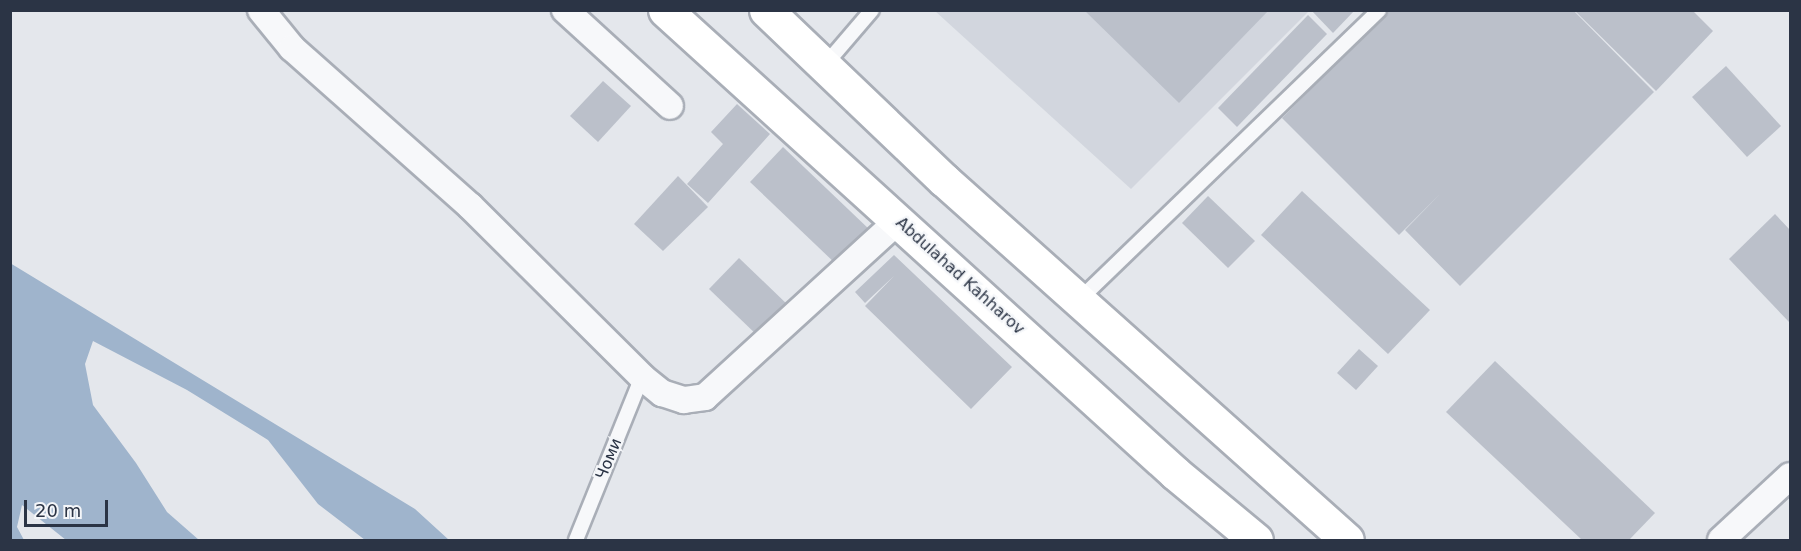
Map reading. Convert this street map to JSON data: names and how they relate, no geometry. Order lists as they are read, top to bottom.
{
  "streets": {
    "main road": ["Abdulahad Kahharov"],
    "lane": ["Чоми"]
  },
  "scale_bar": "20 m"
}
